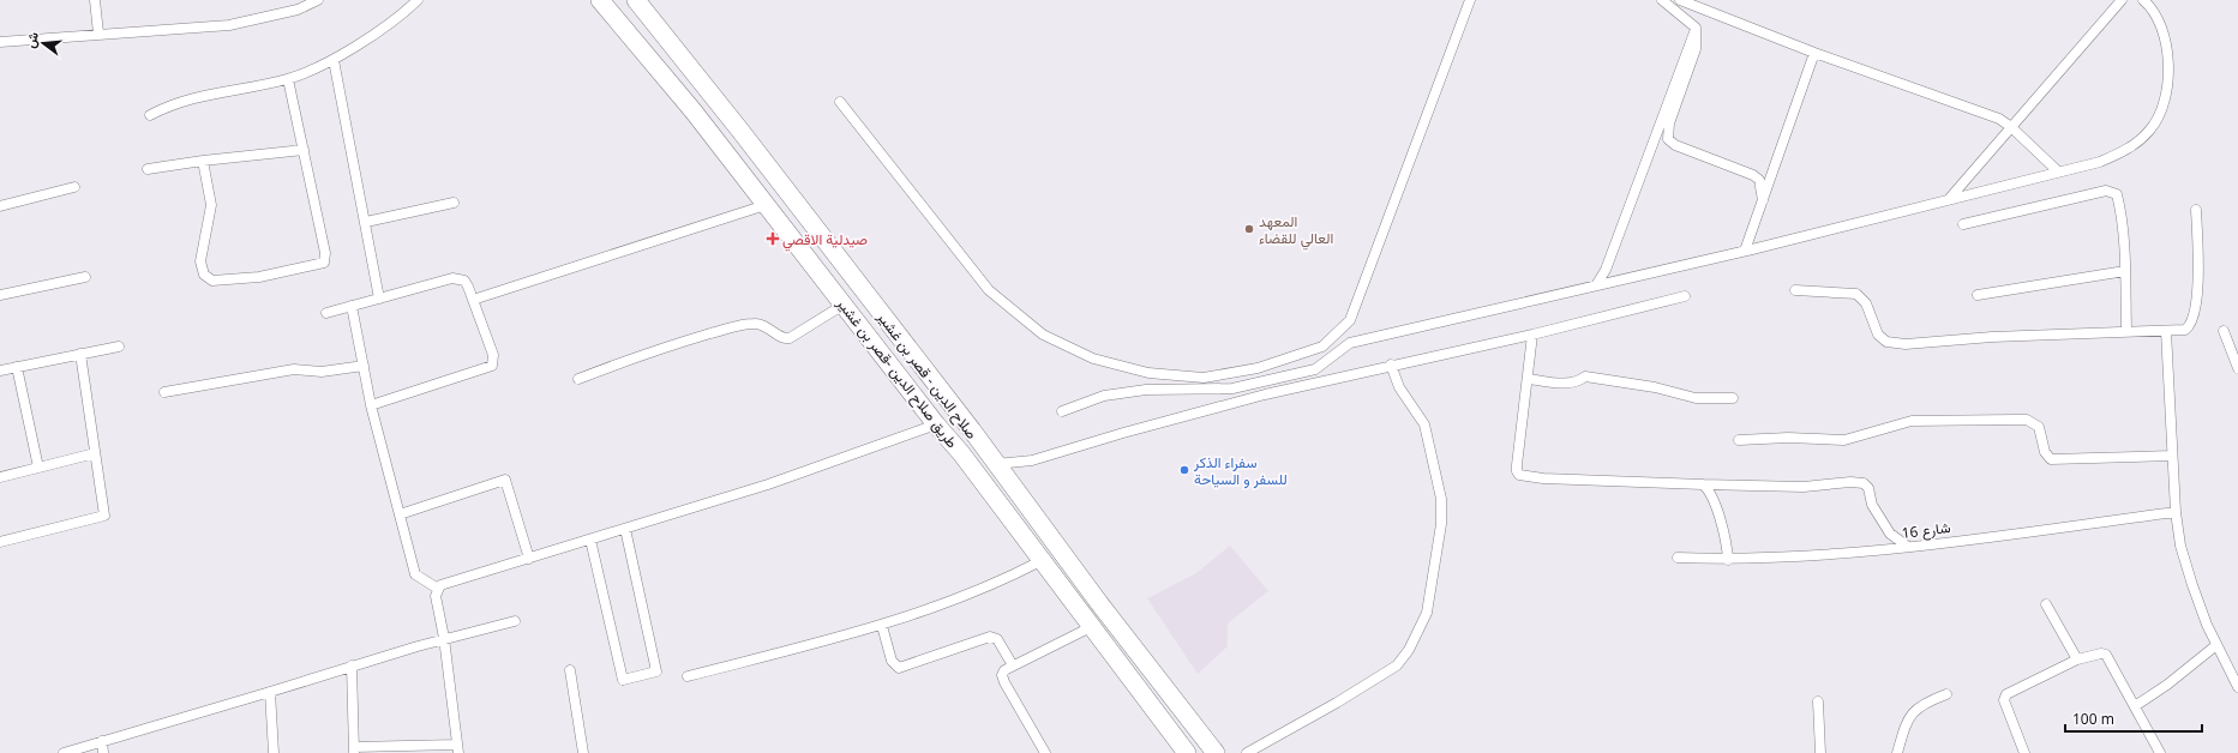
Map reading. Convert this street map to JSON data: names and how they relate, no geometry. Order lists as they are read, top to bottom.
{
  "streets": {
    "highway": ["طريق صلاح الدين -قصر بن غشير", "صلاح الدين - قصر بن غشير"],
    "street": ["شارع 16"]
  },
  "places": {
    "other": ["المعهد العالي للقضاء", "سفراء الذكر للسفر و السياحة"],
    "health": ["صيدلية الاقصي"]
  },
  "scale_bar": "100 m",
  "north": "left"
}
